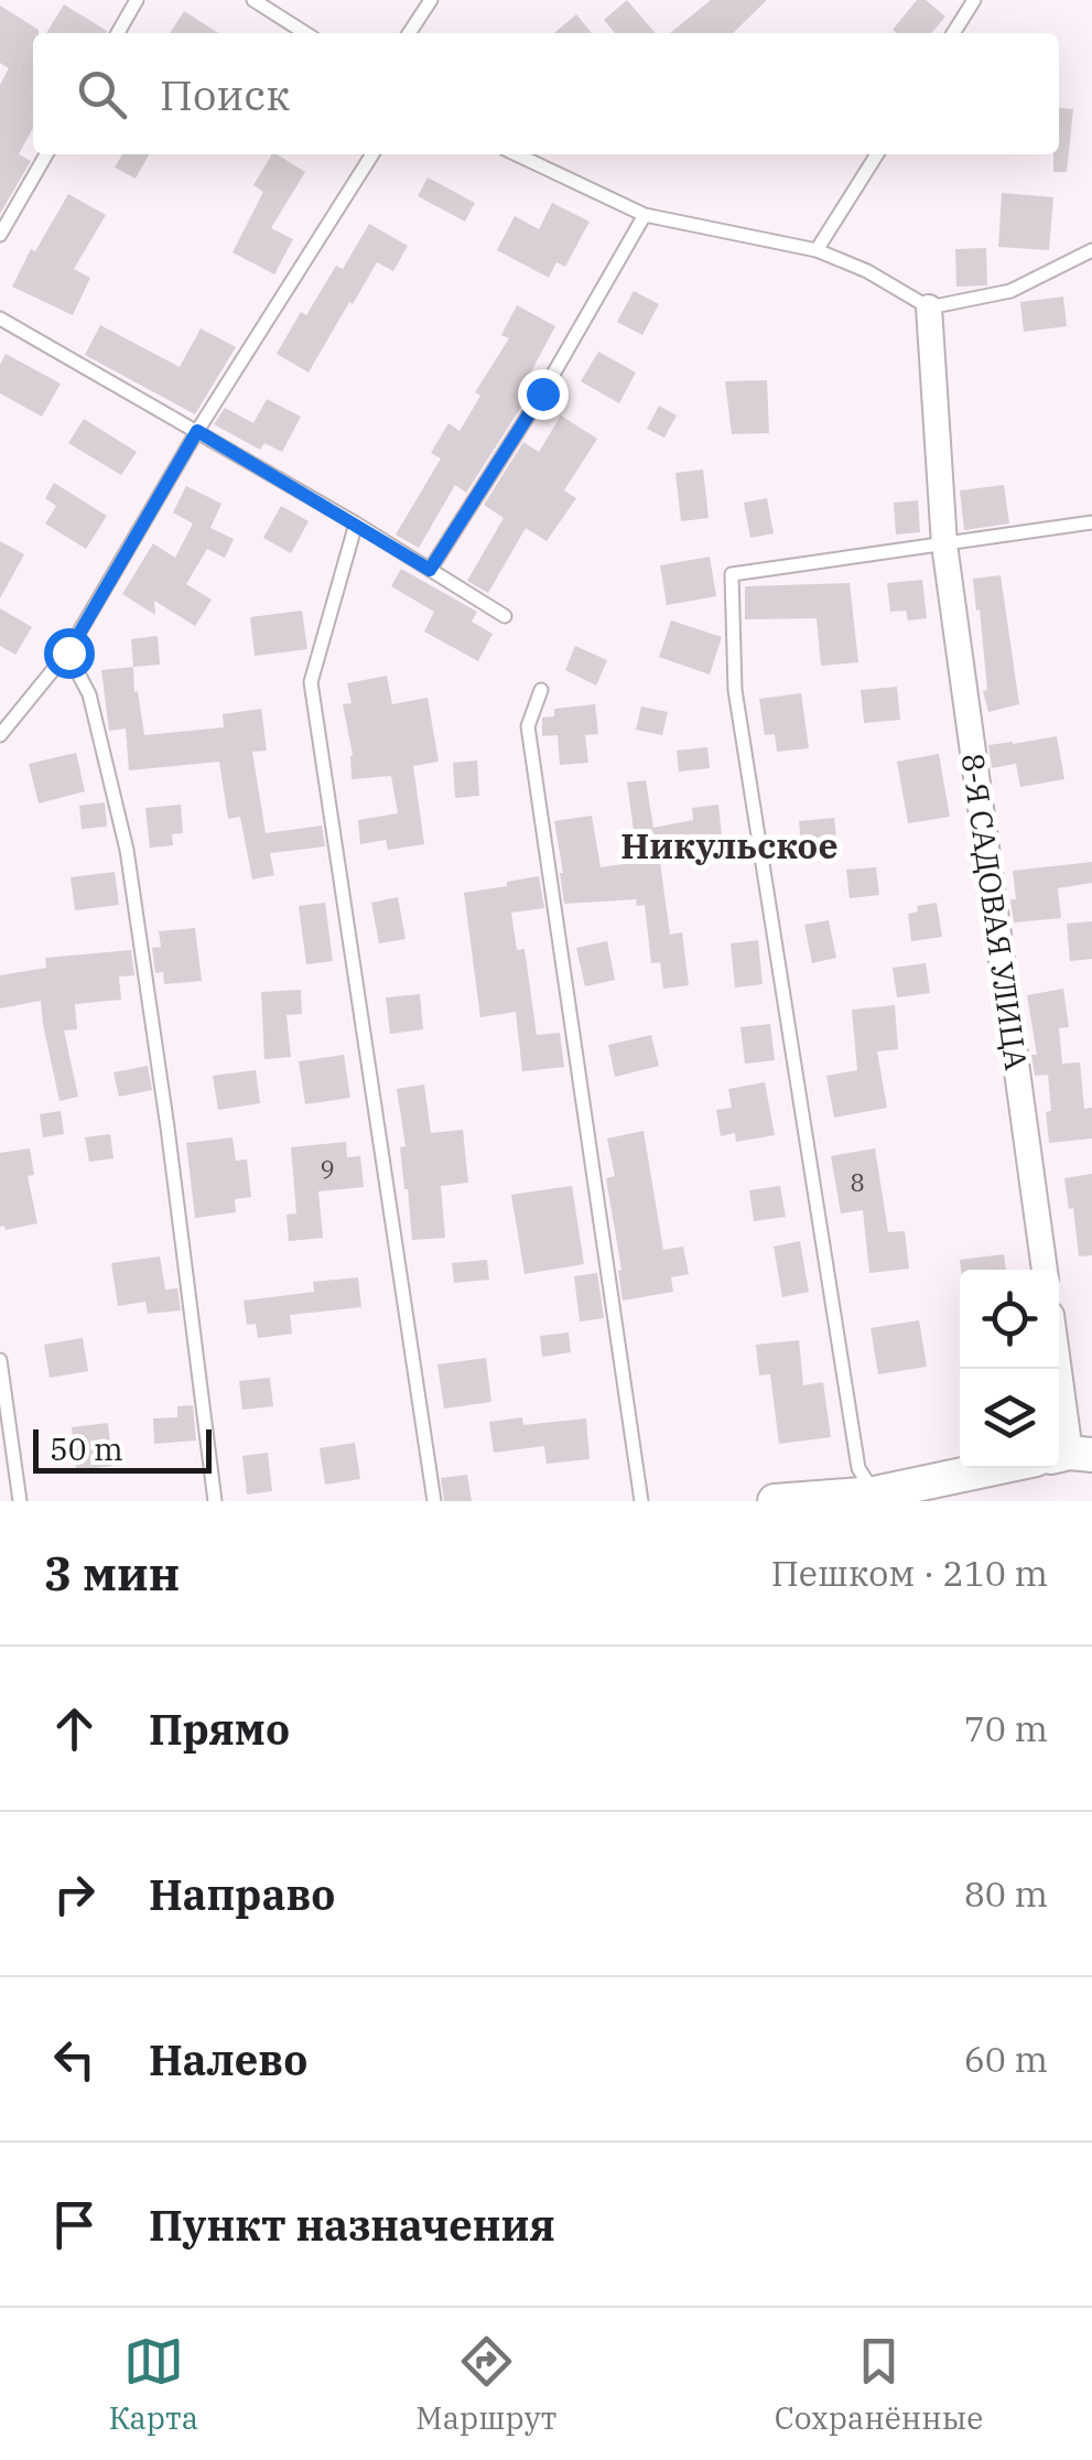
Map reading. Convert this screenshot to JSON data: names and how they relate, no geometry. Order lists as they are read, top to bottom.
{
  "streets": {
    "street": ["8-Я САДОВАЯ УЛИЦА"]
  },
  "districts": ["Никульское"],
  "house_numbers": ["9", "8"],
  "scale_bar": "50 m",
  "page": {
    "search": "Поиск",
    "scale": "50 m",
    "heading": ["3 мин", "Пешком · 210 m"],
    "list": [
      ["Прямо", "70 m"],
      ["Направо", "80 m"],
      ["Налево", "60 m"],
      "Пункт назначения"
    ],
    "nav": ["Карта", "Маршрут", "Сохранённые"]
  }
}
